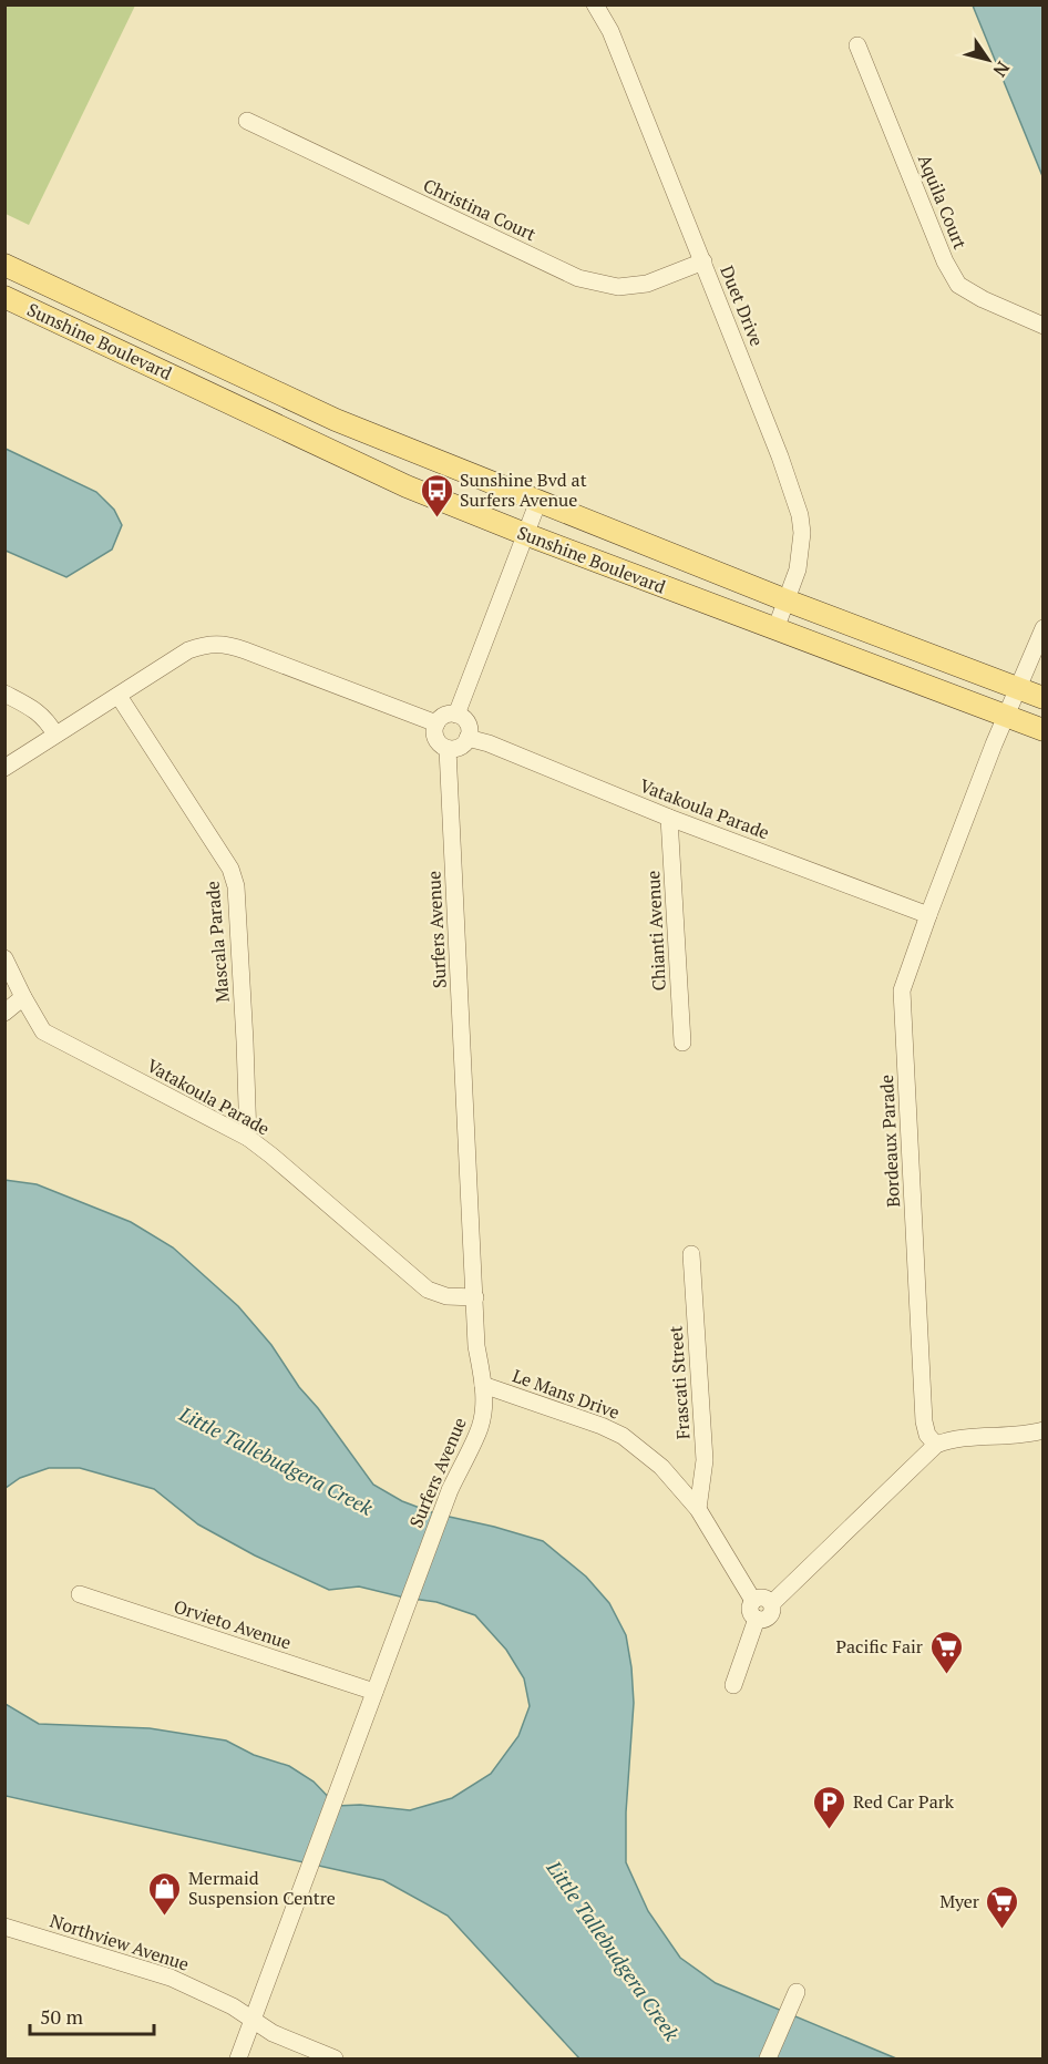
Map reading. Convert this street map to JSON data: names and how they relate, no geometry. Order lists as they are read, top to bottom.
{
  "streets": {
    "main road": ["Sunshine Boulevard"],
    "street": [
      "Aquila Court",
      "Christina Court",
      "Duet Drive",
      "Vatakoula Parade",
      "Surfers Avenue",
      "Chianti Avenue",
      "Mascala Parade",
      "Bordeaux Parade",
      "Frascati Street",
      "Le Mans Drive",
      "Orvieto Avenue",
      "Northview Avenue"
    ]
  },
  "crossings": [
    ["Christina Court", "Duet Drive"],
    ["Duet Drive", "Sunshine Boulevard"],
    ["Sunshine Boulevard", "Bordeaux Parade"],
    ["Vatakoula Parade", "Surfers Avenue"],
    ["Vatakoula Parade", "Chianti Avenue"],
    ["Vatakoula Parade", "Mascala Parade"],
    ["Vatakoula Parade", "Bordeaux Parade"],
    ["Surfers Avenue", "Le Mans Drive"],
    ["Surfers Avenue", "Orvieto Avenue"],
    ["Surfers Avenue", "Northview Avenue"],
    ["Frascati Street", "Le Mans Drive"]
  ],
  "water": ["Little Tallebudgera Creek"],
  "places": {
    "bus stop": ["Sunshine Bvd at Surfers Avenue"],
    "supermarket": ["Pacific Fair", "Myer"],
    "parking": ["Red Car Park"],
    "shop": ["Mermaid Suspension Centre"]
  },
  "scale_bar": "50 m",
  "north": "bottom right"
}
